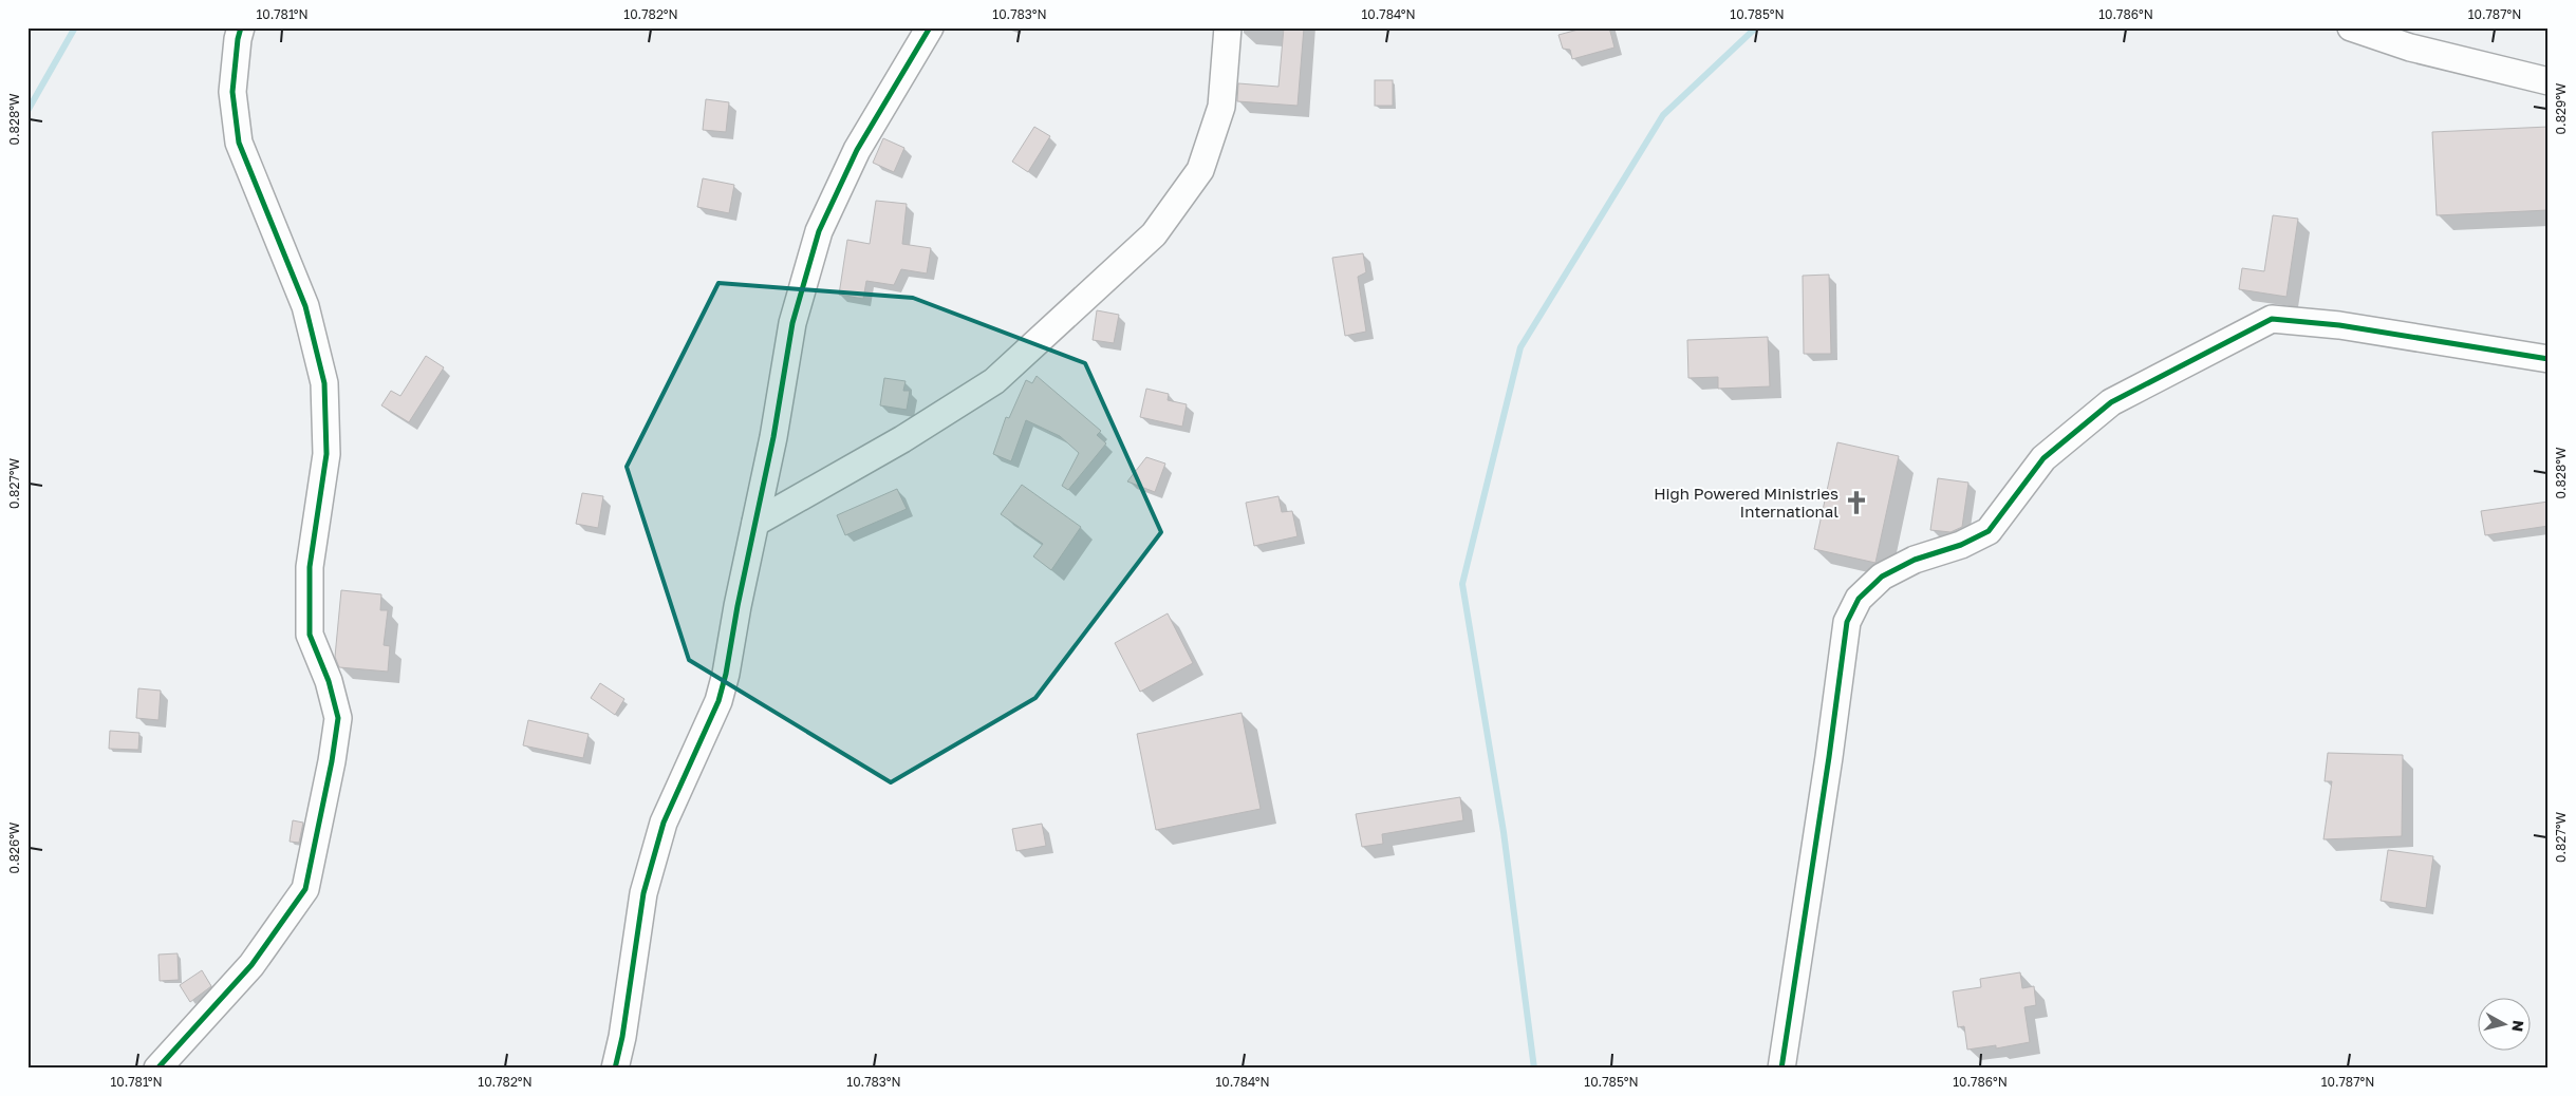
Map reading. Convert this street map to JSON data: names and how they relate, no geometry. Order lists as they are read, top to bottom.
{
  "places": {
    "church": ["High Powered Ministries International"]
  },
  "north": "right",
  "coordinates": [
    "10.781°N",
    "10.782°N",
    "10.783°N",
    "10.784°N",
    "10.785°N",
    "10.786°N",
    "10.787°N",
    "0.829°W",
    "0.828°W",
    "0.827°W",
    "0.826°W"
  ]
}
